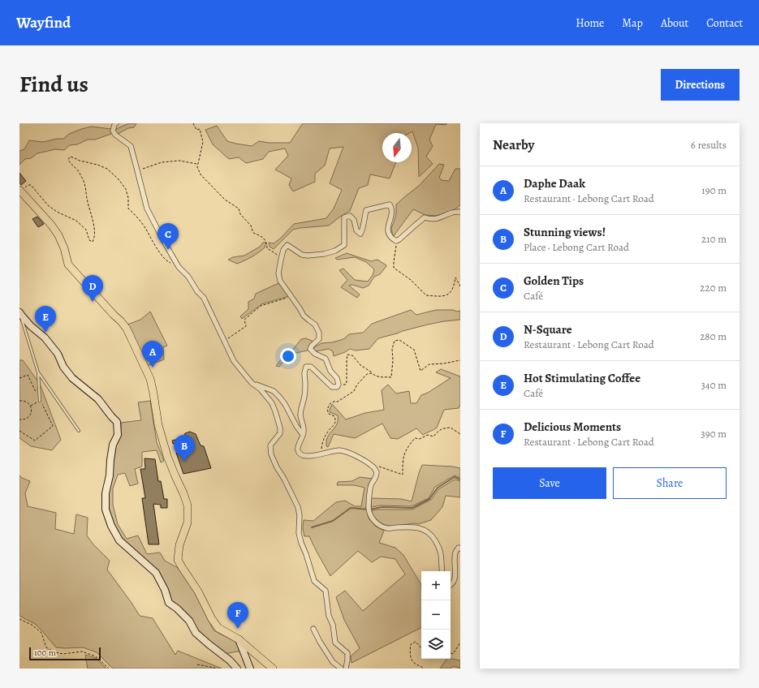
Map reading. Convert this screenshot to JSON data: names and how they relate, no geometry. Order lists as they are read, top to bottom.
{
  "scale_bar": "100 m",
  "north": "bottom",
  "page": {
    "header": "Wayfind",
    "nav": [
      "Home",
      "Map",
      "About",
      "Contact"
    ],
    "title": "Find us",
    "buttons": [
      "Directions",
      ["Save", "Share"]
    ],
    "heading": ["Nearby", "6 results"],
    "list": [
      {
        "mark": "A",
        "name": "Daphe Daak",
        "note": "Restaurant · Lebong Cart Road",
        "value": "190 m"
      },
      {
        "mark": "B",
        "name": "Stunning views!",
        "note": "Place · Lebong Cart Road",
        "value": "210 m"
      },
      {
        "mark": "C",
        "name": "Golden Tips",
        "note": "Café",
        "value": "220 m"
      },
      {
        "mark": "D",
        "name": "N-Square",
        "note": "Restaurant · Lebong Cart Road",
        "value": "280 m"
      },
      {
        "mark": "E",
        "name": "Hot Stimulating Coffee",
        "note": "Café",
        "value": "340 m"
      },
      {
        "mark": "F",
        "name": "Delicious Moments",
        "note": "Restaurant · Lebong Cart Road",
        "value": "390 m"
      }
    ],
    "pins": [
      "C",
      "D",
      "E",
      "A",
      "B",
      "F"
    ],
    "map_buttons": ["+", "−"],
    "scale": "100 m"
  }
}
